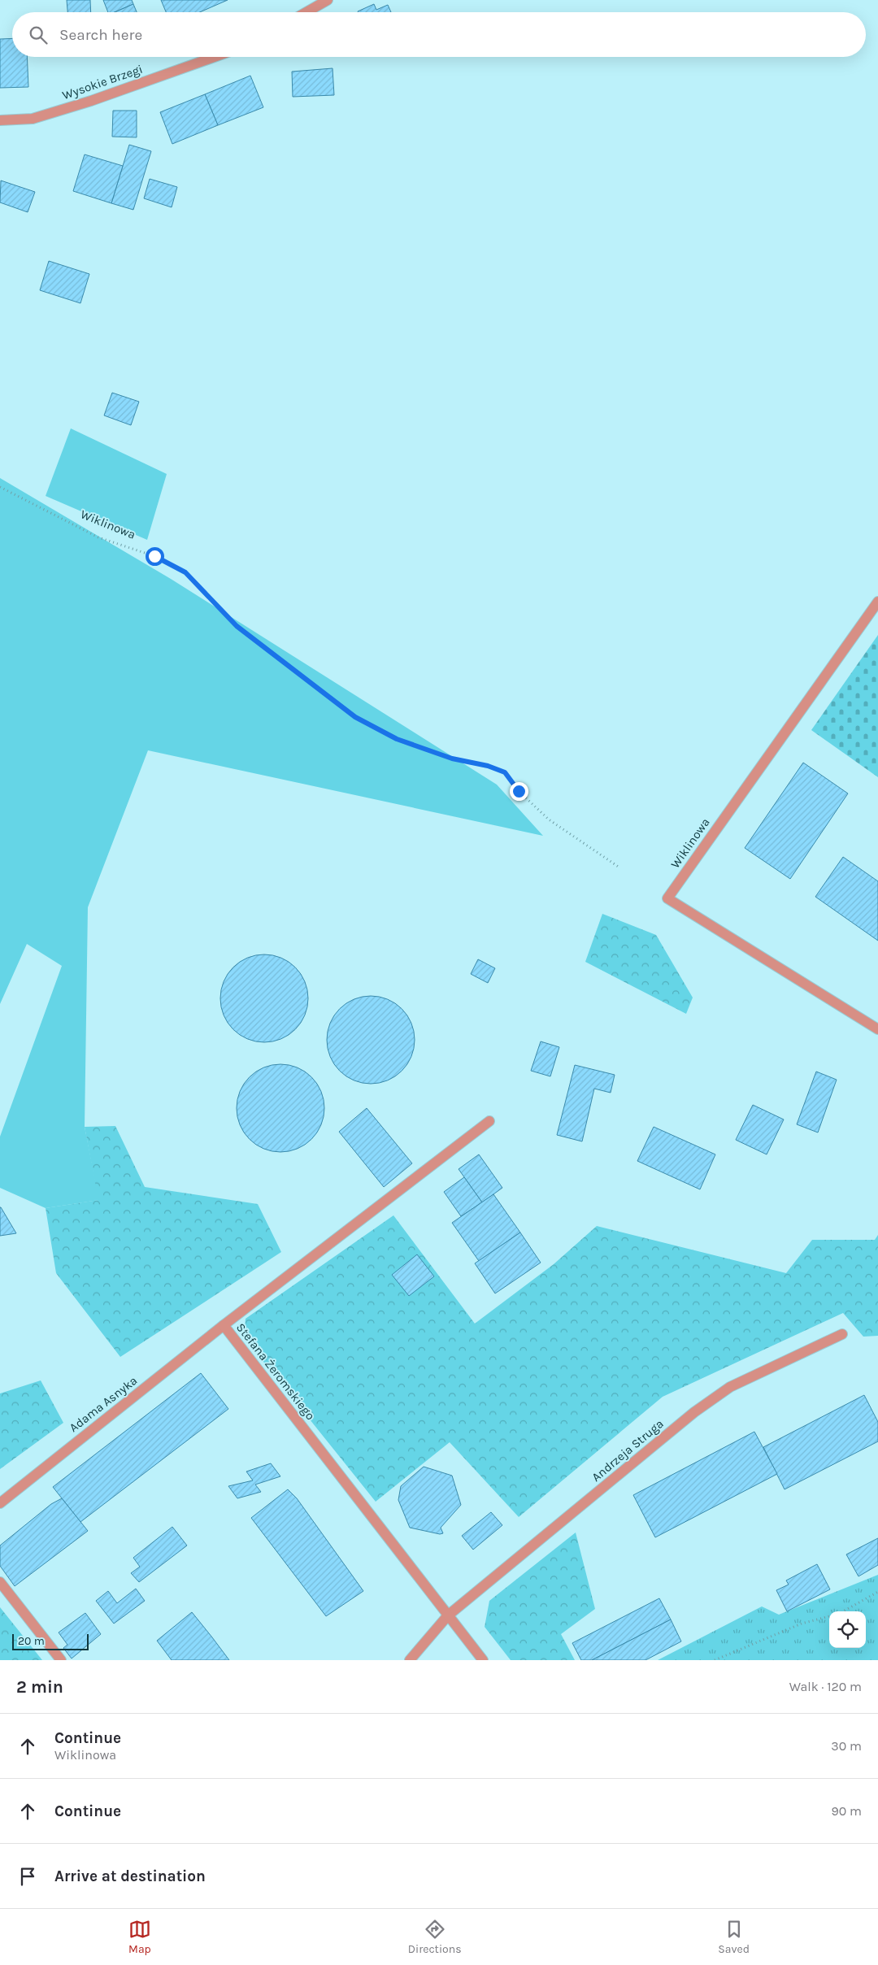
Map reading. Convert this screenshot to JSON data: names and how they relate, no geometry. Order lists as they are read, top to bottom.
{
  "streets": {
    "street": [
      "Wysokie Brzegi",
      "Wiklinowa",
      "Stefana Żeromskiego",
      "Adama Asnyka",
      "Andrzeja Struga"
    ]
  },
  "crossings": [
    ["Stefana Żeromskiego", "Adama Asnyka"],
    ["Stefana Żeromskiego", "Andrzeja Struga"]
  ],
  "scale_bar": "20 m",
  "page": {
    "search": "Search here",
    "scale": "20 m",
    "heading": ["2 min", "Walk · 120 m"],
    "list": [
      ["Continue", "Wiklinowa", "30 m"],
      ["Continue", "90 m"],
      "Arrive at destination"
    ],
    "nav": ["Map", "Directions", "Saved"]
  }
}
